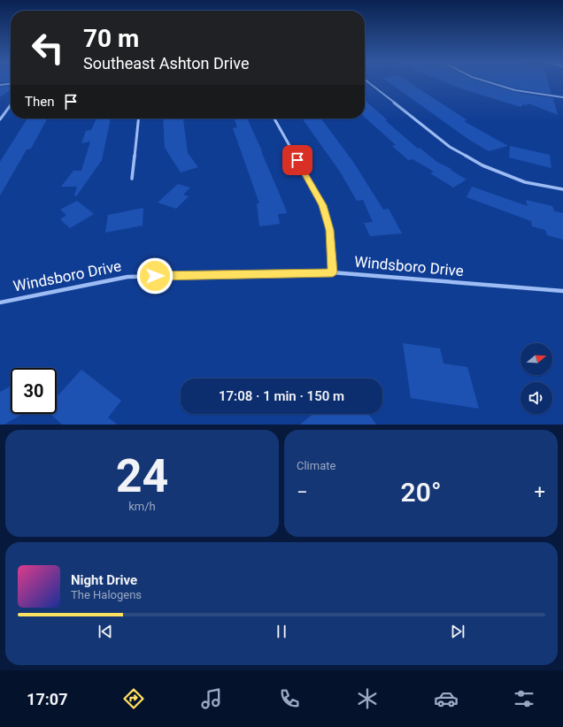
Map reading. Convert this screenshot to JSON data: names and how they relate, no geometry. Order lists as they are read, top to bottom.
{
  "streets": {
    "street": ["Windsboro Drive"]
  },
  "north": "right",
  "page": {
    "turn": ["70 m", "Southeast Ashton Drive"],
    "then": "Then",
    "limit": "30",
    "trip": "17:08 · 1 min · 150 m",
    "tile": [
      ["24", "km/h"],
      "Climate"
    ],
    "heat": ["−", "20°", "+"],
    "song": ["Night Drive", "The Halogens"],
    "tabs": "17:07"
  }
}
